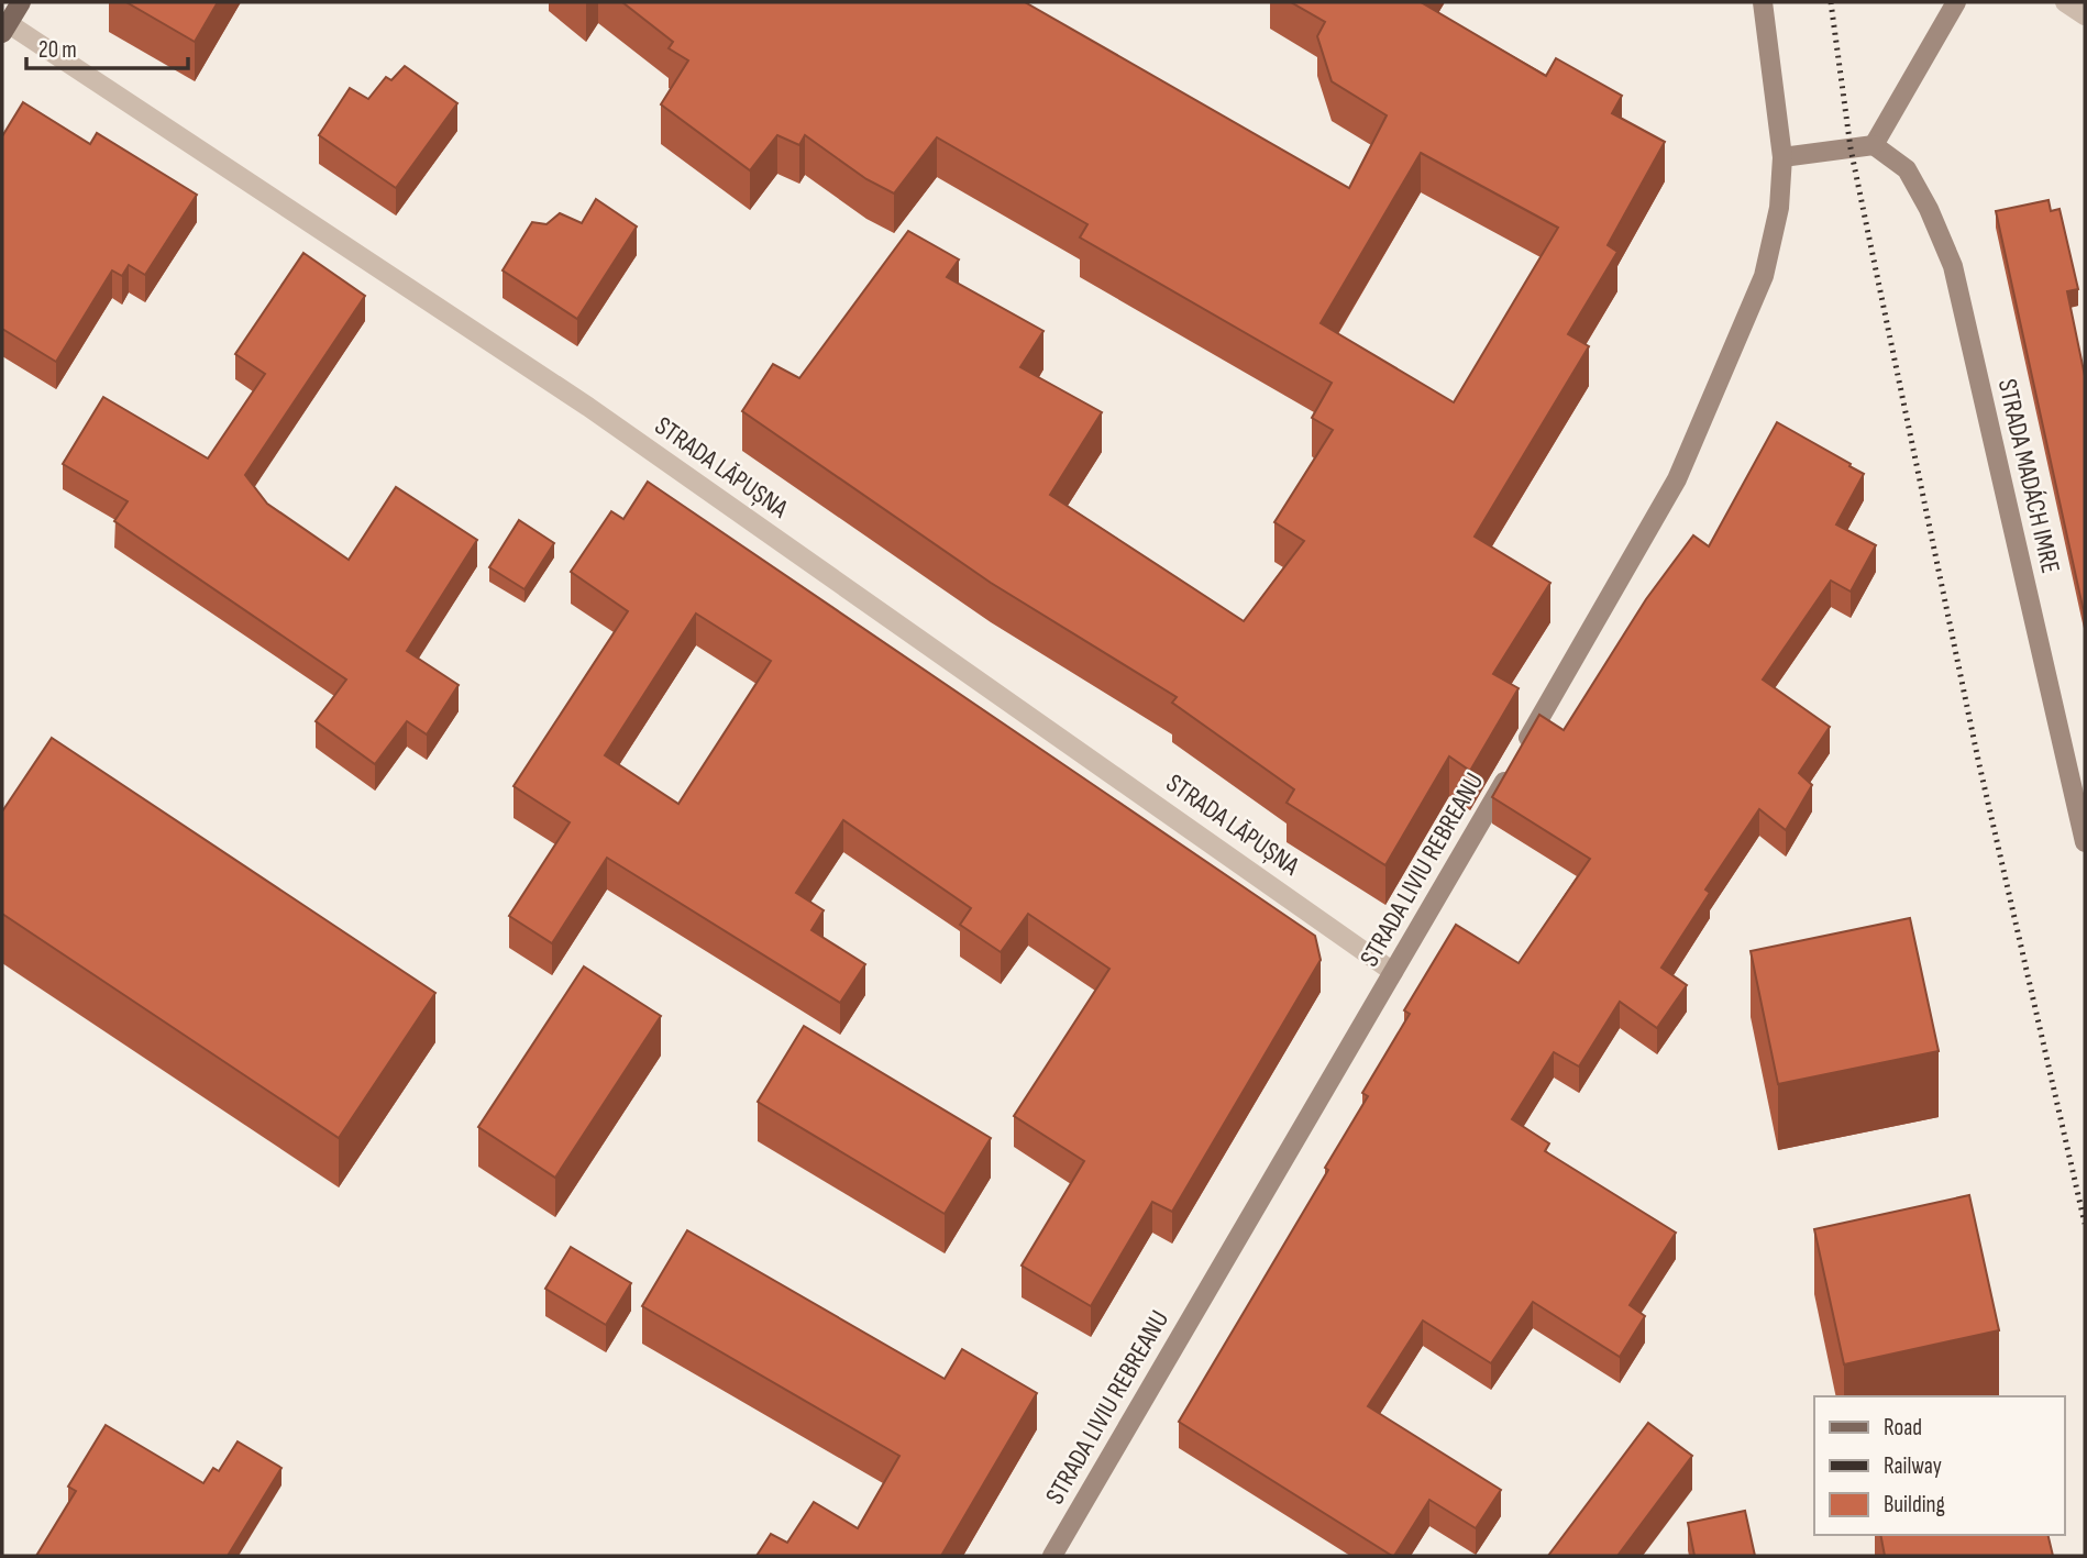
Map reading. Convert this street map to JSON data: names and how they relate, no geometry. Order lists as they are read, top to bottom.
{
  "streets": {
    "street": ["STRADA LĂPUȘNA", "STRADA MADÁCH IMRE", "STRADA LIVIU REBREANU"]
  },
  "crossings": [
    ["STRADA LĂPUȘNA", "STRADA LIVIU REBREANU"]
  ],
  "legend": ["Road", "Railway", "Building"],
  "scale_bar": "20 m"
}
